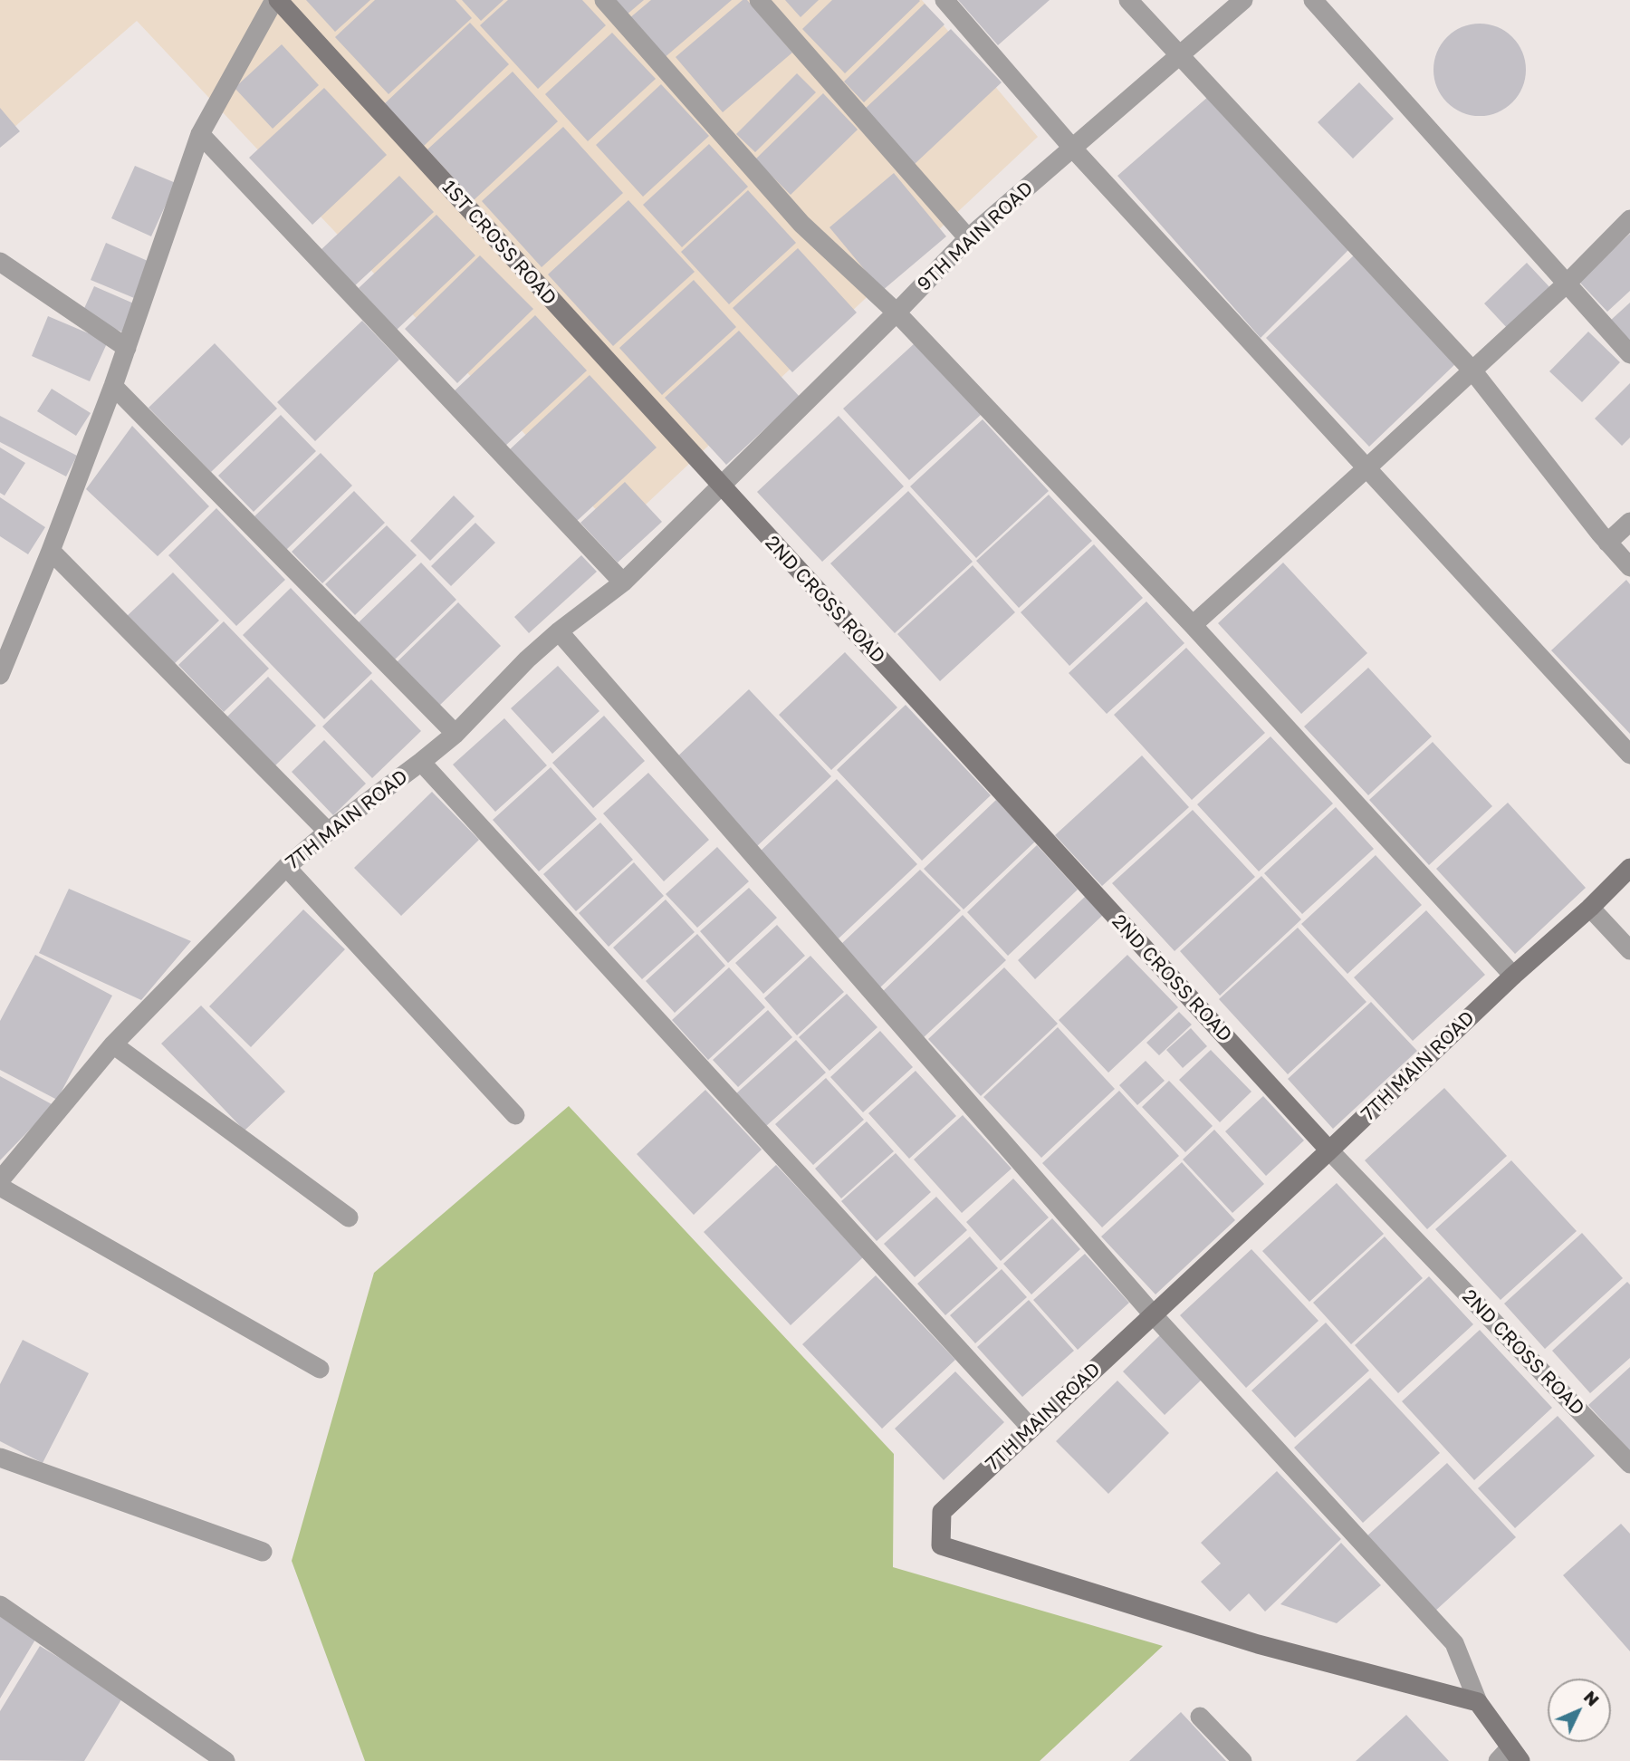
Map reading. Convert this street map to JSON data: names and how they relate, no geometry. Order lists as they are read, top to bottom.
{
  "streets": {
    "street": [
      "9TH MAIN ROAD",
      "1ST CROSS ROAD",
      "2ND CROSS ROAD",
      "7TH MAIN ROAD"
    ]
  },
  "crossings": [
    ["9TH MAIN ROAD", "1ST CROSS ROAD"],
    ["9TH MAIN ROAD", "2ND CROSS ROAD"],
    ["9TH MAIN ROAD", "7TH MAIN ROAD"],
    ["1ST CROSS ROAD", "2ND CROSS ROAD"],
    ["1ST CROSS ROAD", "7TH MAIN ROAD"],
    ["2ND CROSS ROAD", "7TH MAIN ROAD"]
  ],
  "north": "top right"
}
